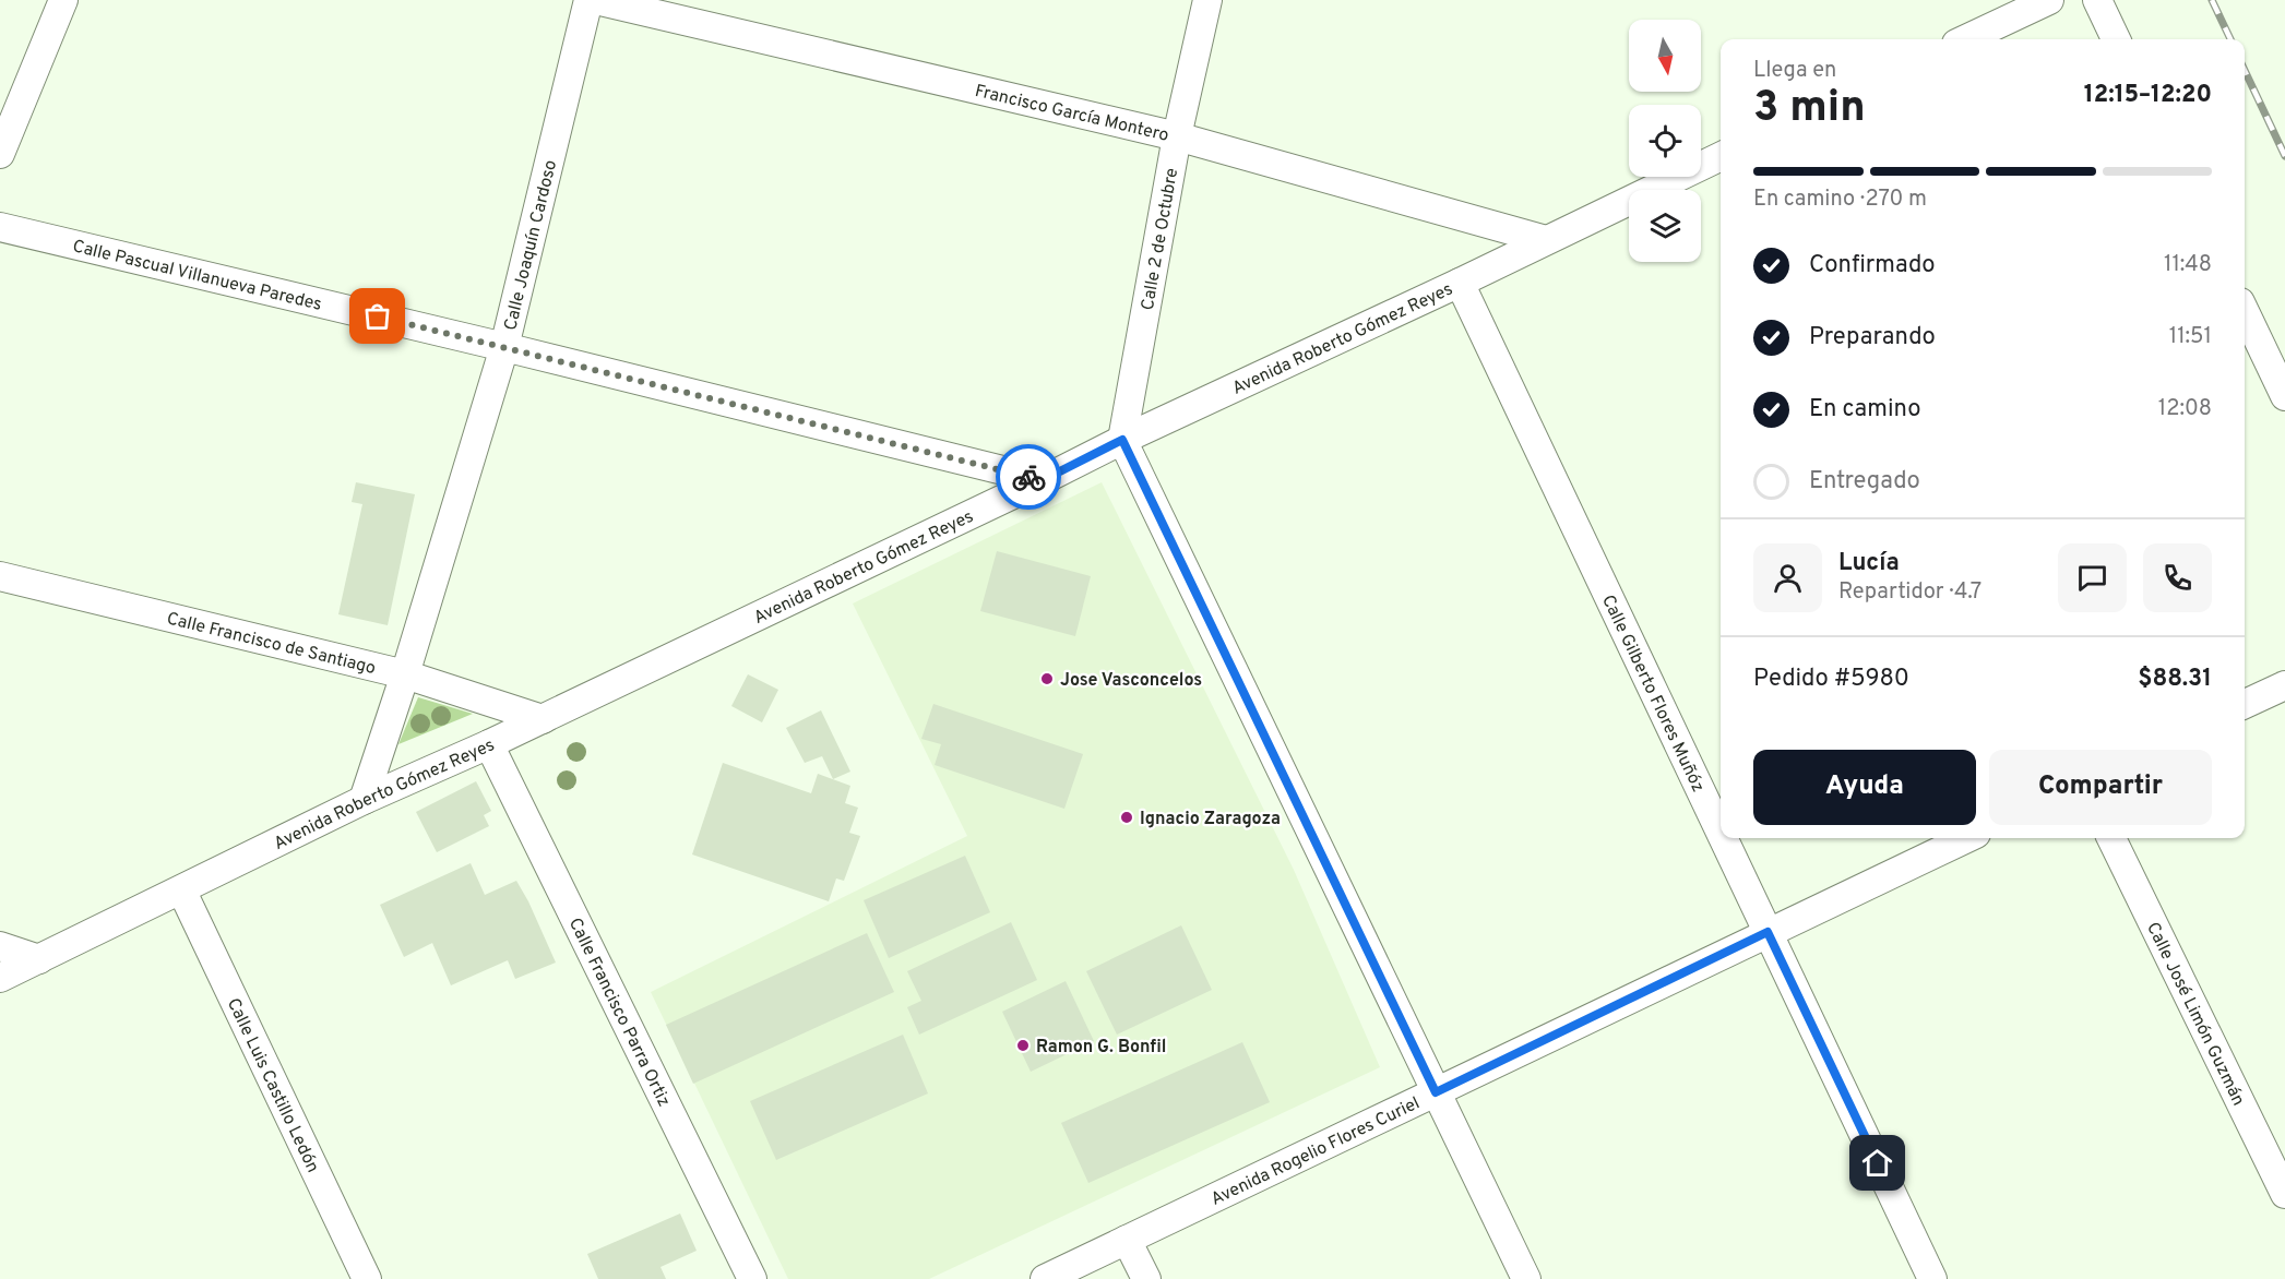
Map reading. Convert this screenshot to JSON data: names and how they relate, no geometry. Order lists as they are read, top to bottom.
{
  "streets": {
    "street": [
      "Francisco García Montero",
      "Calle 2 de Octubre",
      "Calle Joaquín Cardoso",
      "Calle Pascual Villanueva Paredes",
      "Avenida Roberto Gómez Reyes",
      "Calle Francisco de Santiago",
      "Calle Gilberto Flores Muñóz",
      "Calle Francisco Parra Ortiz",
      "Calle José Limón Guzmán",
      "Calle Luis Castillo Ledón",
      "Avenida Rogelio Flores Curiel"
    ]
  },
  "crossings": [
    ["Francisco García Montero", "Calle 2 de Octubre"],
    ["Francisco García Montero", "Avenida Roberto Gómez Reyes"],
    ["Calle 2 de Octubre", "Avenida Roberto Gómez Reyes"],
    ["Calle Joaquín Cardoso", "Calle Pascual Villanueva Paredes"],
    ["Calle Joaquín Cardoso", "Avenida Roberto Gómez Reyes"],
    ["Calle Joaquín Cardoso", "Calle Francisco de Santiago"],
    ["Calle Pascual Villanueva Paredes", "Avenida Roberto Gómez Reyes"],
    ["Avenida Roberto Gómez Reyes", "Calle Francisco de Santiago"],
    ["Avenida Roberto Gómez Reyes", "Calle Gilberto Flores Muñóz"],
    ["Avenida Roberto Gómez Reyes", "Calle Francisco Parra Ortiz"],
    ["Avenida Roberto Gómez Reyes", "Calle Luis Castillo Ledón"],
    ["Calle Gilberto Flores Muñóz", "Avenida Rogelio Flores Curiel"]
  ],
  "places": ["Jose Vasconcelos", "Ignacio Zaragoza", "Ramon G. Bonfil"],
  "north": "bottom",
  "page": {
    "heading": ["3 min", "Llega en", "12:15–12:20"],
    "panel": [
      "Lucía",
      "Repartidor · 4.7",
      "Pedido #5980",
      "$88.31"
    ],
    "bar": "En camino · 270 m",
    "list": [
      ["Confirmado", "11:48"],
      ["Preparando", "11:51"],
      ["En camino", "12:08"],
      "Entregado"
    ],
    "buttons": ["Ayuda", "Compartir"]
  }
}
